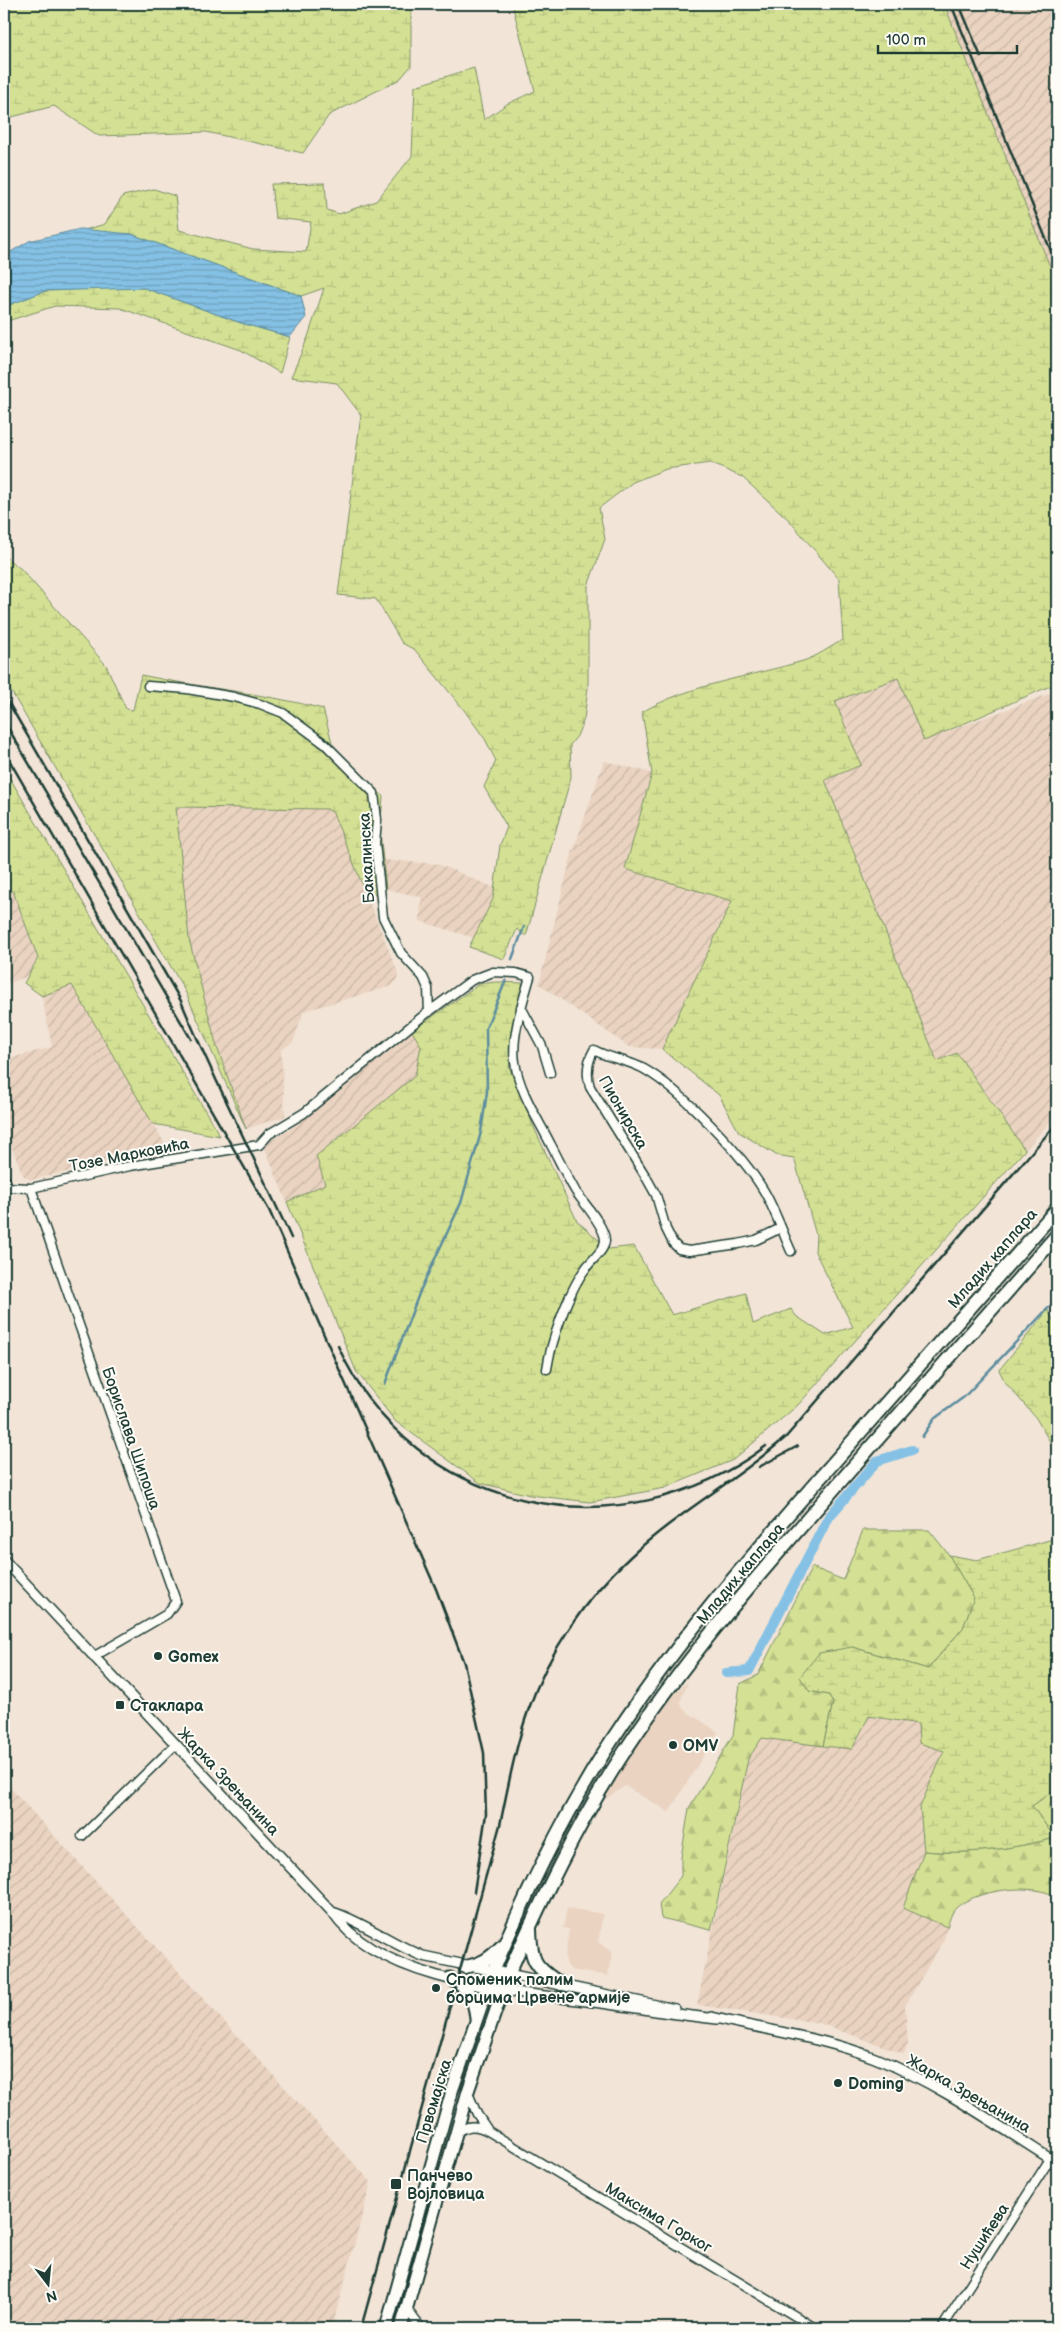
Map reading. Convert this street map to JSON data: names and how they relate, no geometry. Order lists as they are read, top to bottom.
{
  "streets": {
    "highway": ["Младих каплара"],
    "main road": ["Првомајска"],
    "street": [
      "Бакалинска",
      "Пионирска",
      "Тозе Марковића",
      "Борислава Шипоша",
      "Жарка Зрењанина",
      "Максима Горког",
      "Нушићева"
    ]
  },
  "crossings": [
    ["Бакалинска", "Тозе Марковића"],
    ["Тозе Марковића", "Борислава Шипоша"],
    ["Младих каплара", "Жарка Зрењанина"],
    ["Младих каплара", "Првомајска"],
    ["Борислава Шипоша", "Жарка Зрењанина"],
    ["Жарка Зрењанина", "Првомајска"],
    ["Жарка Зрењанина", "Нушићева"]
  ],
  "places": {
    "other": [
      "Gomex",
      "OMV",
      "Споменик палим борцима Црвене армије",
      "Doming"
    ],
    "transit": ["Стаклара", "Панчево Војловица"]
  },
  "scale_bar": "100 m",
  "north": "bottom"
}
